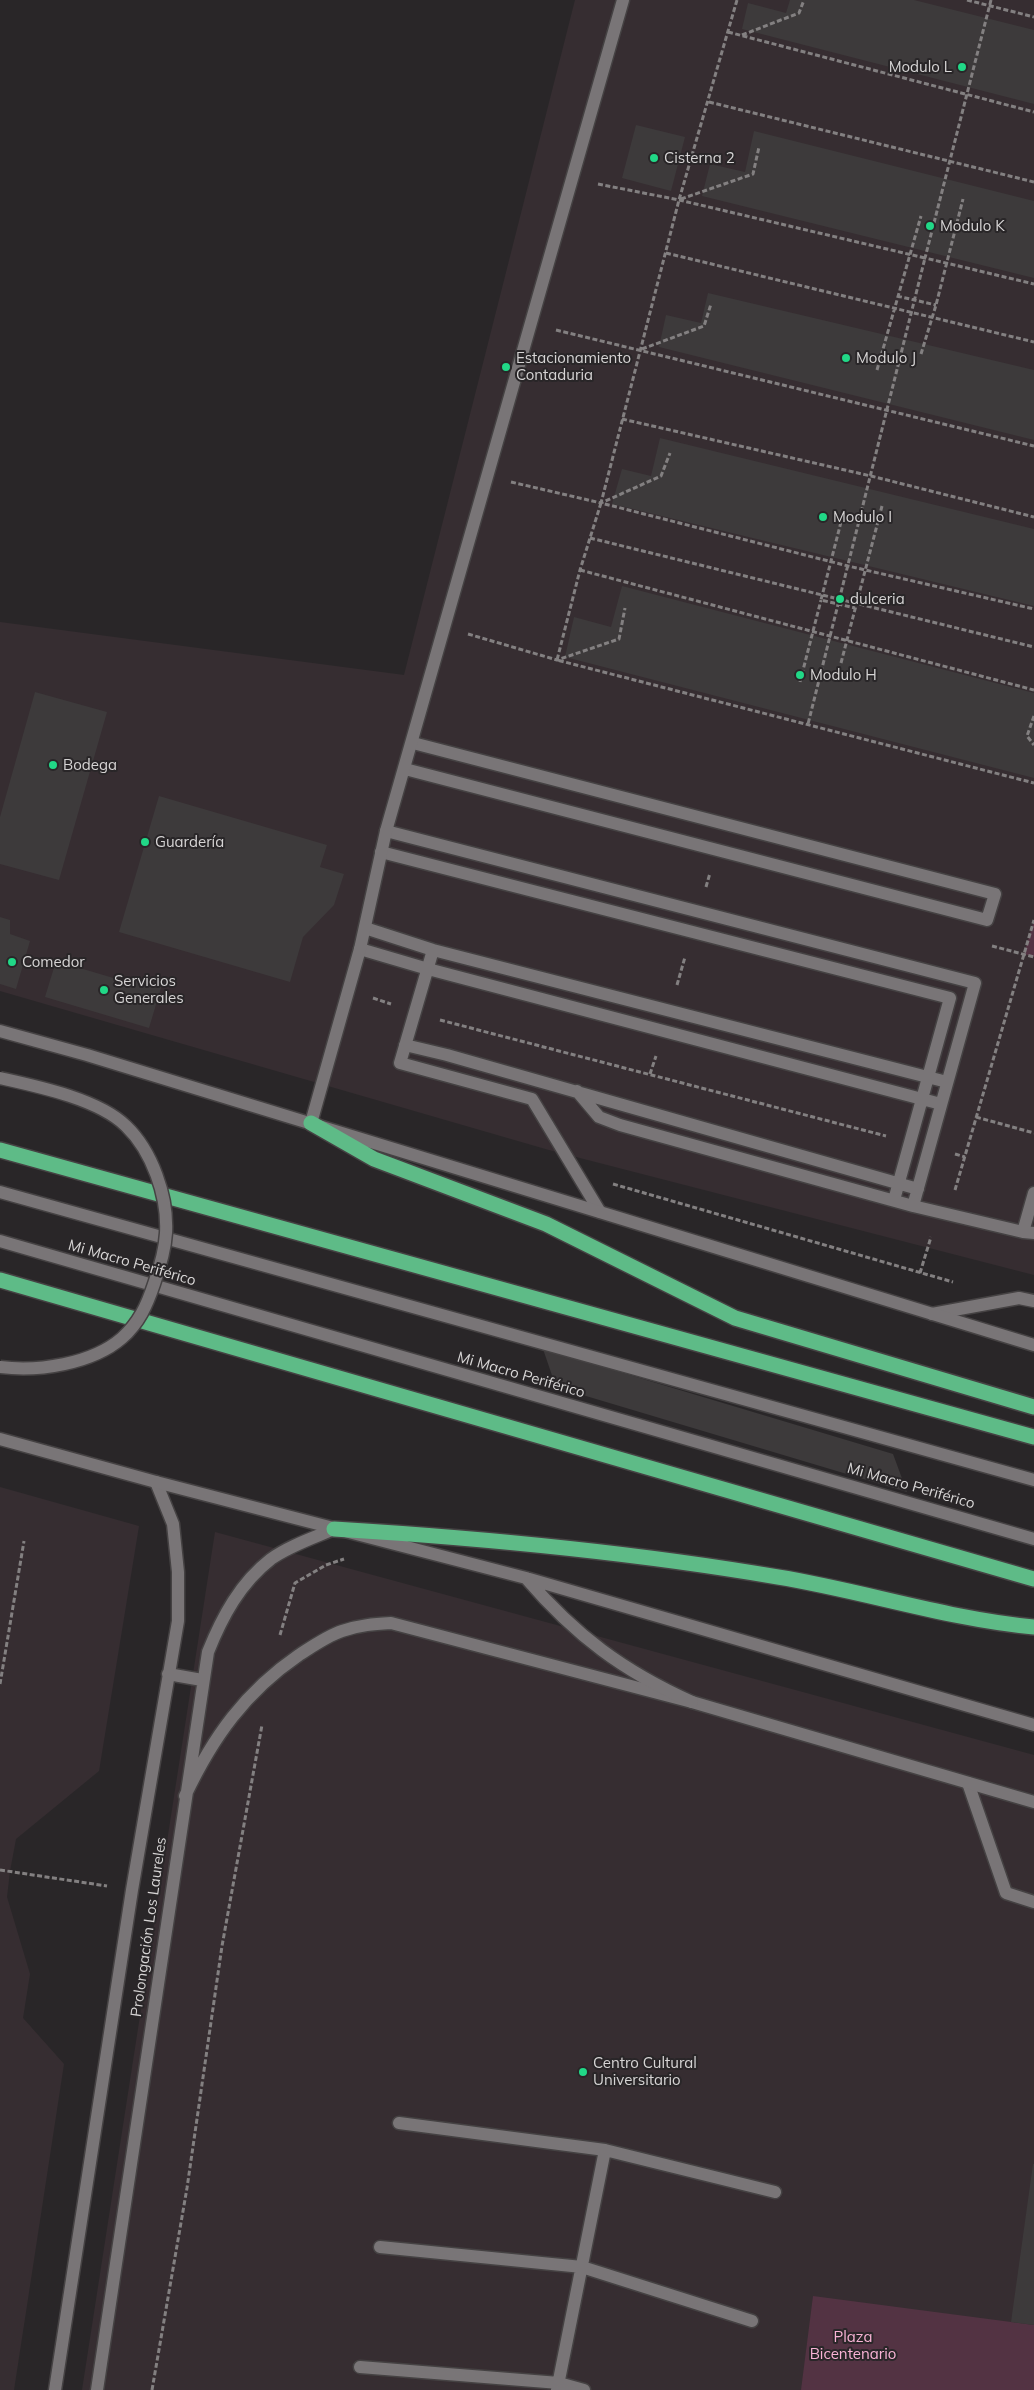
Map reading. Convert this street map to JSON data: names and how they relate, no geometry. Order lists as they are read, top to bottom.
{
  "streets": {
    "street": ["Mi Macro Periférico", "Prolongación Los Laureles"]
  },
  "parks": ["Plaza Bicentenario"],
  "places": [
    "Modulo L",
    "Cisterna 2",
    "Modulo K",
    "Modulo J",
    "Estacionamiento Contaduria",
    "Modulo I",
    "dulceria",
    "Modulo H",
    "Bodega",
    "Guardería",
    "Comedor",
    "Servicios Generales",
    "Centro Cultural Universitario"
  ]
}
